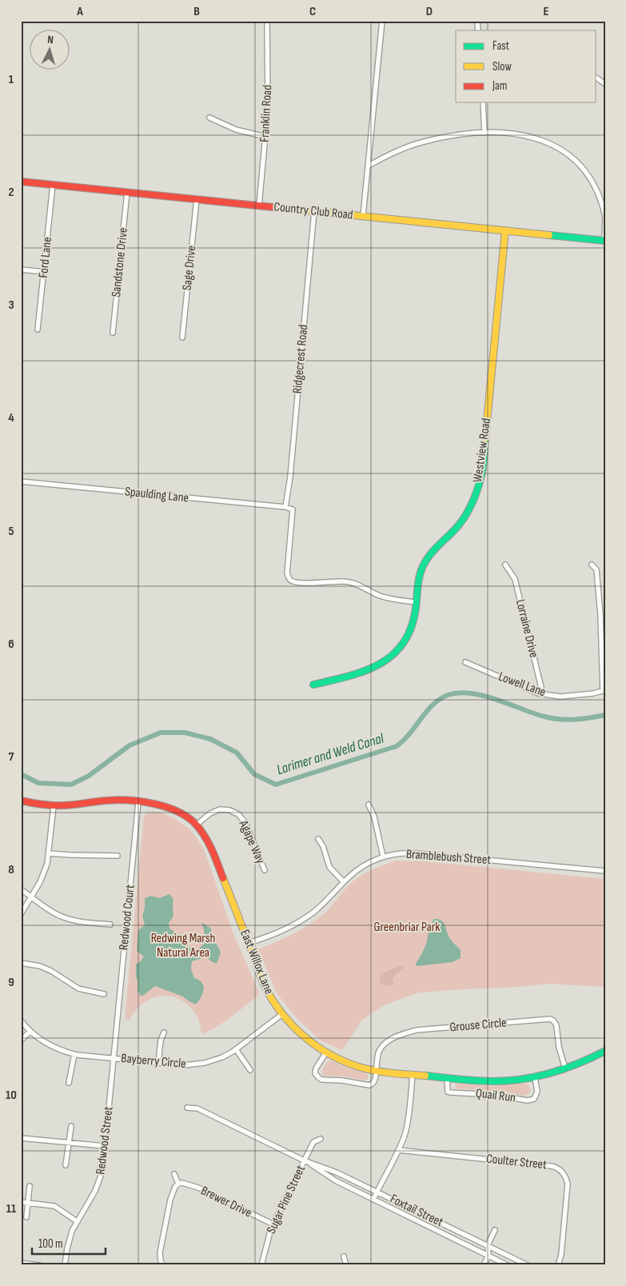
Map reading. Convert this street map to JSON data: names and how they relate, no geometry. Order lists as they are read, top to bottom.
{
  "streets": {
    "street": [
      "Franklin Road",
      "Country Club Road",
      "Ford Lane",
      "Sandstone Drive",
      "Sage Drive",
      "Ridgecrest Road",
      "Westview Road",
      "Spaulding Lane",
      "Lorraine Drive",
      "Lowell Lane",
      "Agape Way",
      "Bramblebush Street",
      "Redwood Court",
      "East Willox Lane",
      "Grouse Circle",
      "Bayberry Circle",
      "Quail Run",
      "Redwood Street",
      "Coulter Street",
      "Sugar Pine Street",
      "Brewer Drive",
      "Foxtail Street"
    ]
  },
  "crossings": [
    ["Franklin Road", "Country Club Road"],
    ["Country Club Road", "Ford Lane"],
    ["Country Club Road", "Sandstone Drive"],
    ["Country Club Road", "Sage Drive"],
    ["Country Club Road", "Ridgecrest Road"],
    ["Country Club Road", "Westview Road"],
    ["Ridgecrest Road", "Spaulding Lane"],
    ["Westview Road", "Spaulding Lane"],
    ["Lorraine Drive", "Lowell Lane"],
    ["Agape Way", "East Willox Lane"],
    ["Bramblebush Street", "East Willox Lane"],
    ["Redwood Court", "East Willox Lane"],
    ["Redwood Court", "Redwood Street"],
    ["East Willox Lane", "Grouse Circle"],
    ["East Willox Lane", "Bayberry Circle"],
    ["East Willox Lane", "Quail Run"],
    ["Bayberry Circle", "Redwood Street"],
    ["Sugar Pine Street", "Brewer Drive"],
    ["Sugar Pine Street", "Foxtail Street"]
  ],
  "water": ["Larimer and Weld Canal"],
  "parks": ["Greenbriar Park", "Redwing Marsh Natural Area"],
  "legend": ["Fast", "Slow", "Jam"],
  "scale_bar": "100 m",
  "north": "top",
  "grid": {
    "columns": [
      "A",
      "B",
      "C",
      "D",
      "E"
    ],
    "rows": [
      "1",
      "2",
      "3",
      "4",
      "5",
      "6",
      "7",
      "8",
      "9",
      "10",
      "11"
    ]
  }
}
